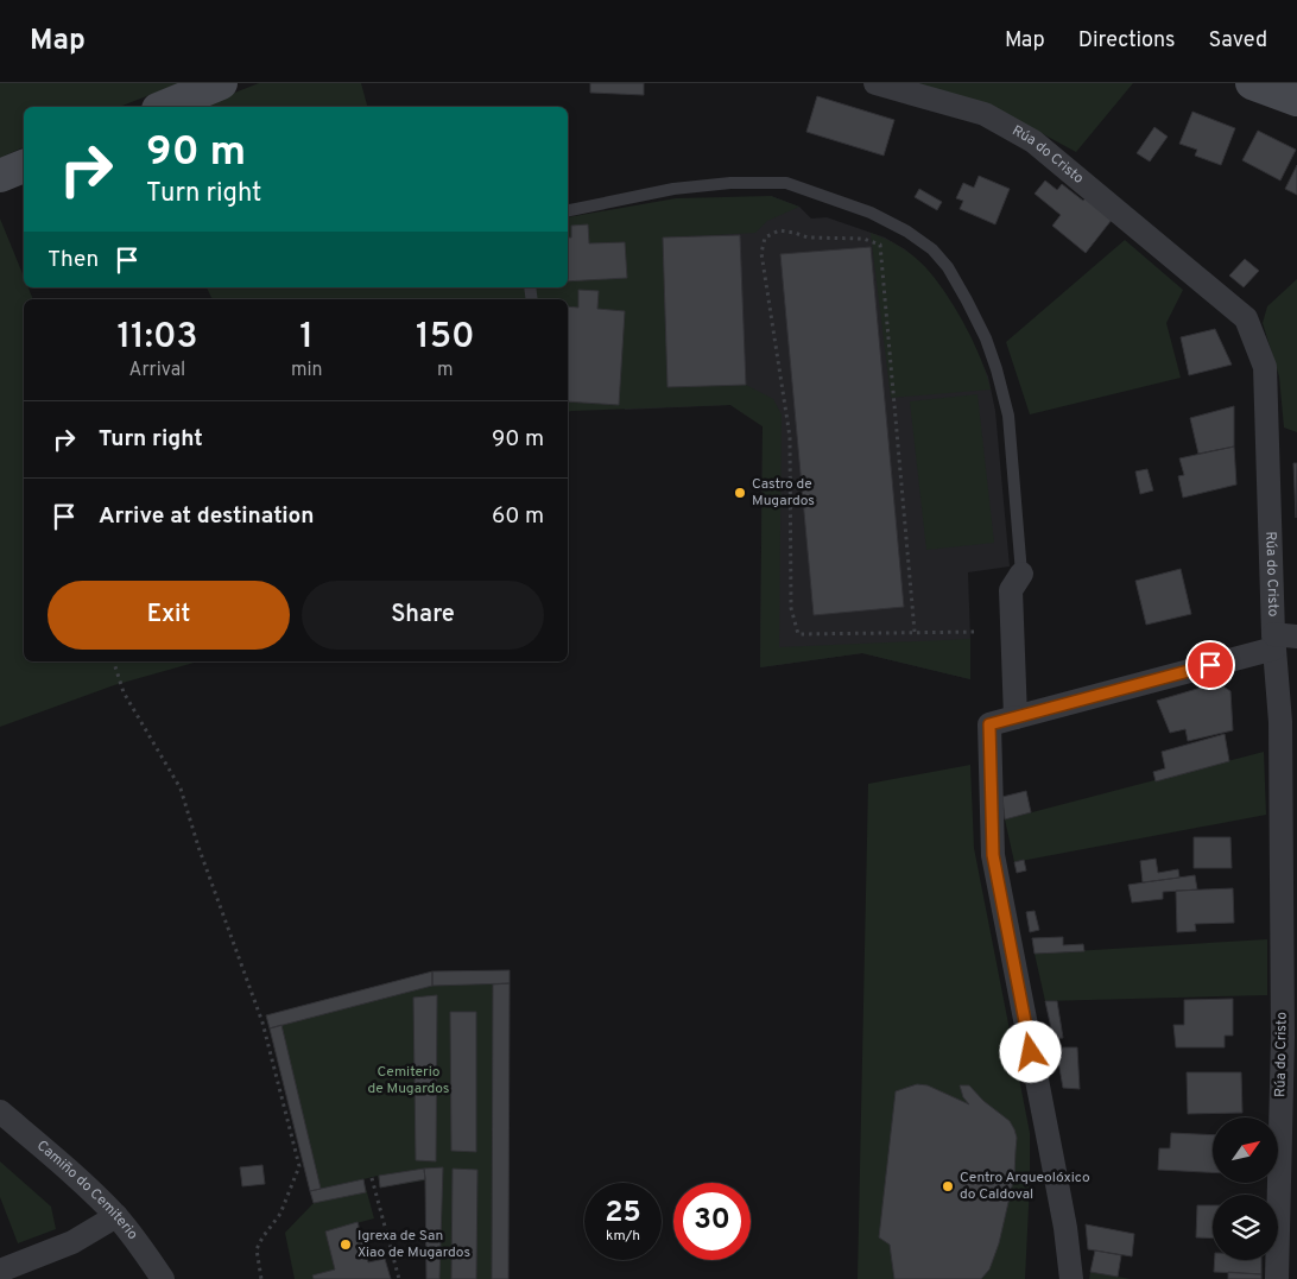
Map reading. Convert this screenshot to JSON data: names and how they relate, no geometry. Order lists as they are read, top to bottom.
{
  "streets": {
    "street": ["Rúa do Cristo", "Camiño do Cemiterio"]
  },
  "parks": ["Cemiterio de Mugardos"],
  "places": ["Castro de Mugardos", "Centro Arqueolóxico do Caldoval", "Igrexa de San Xiao de Mugardos"],
  "north": "top right",
  "page": {
    "header": "Map",
    "nav": ["Map", "Directions", "Saved"],
    "turn": ["90 m", "Turn right"],
    "then": "Then",
    "eta": [
      "11:03",
      "Arrival",
      "1",
      "min",
      "150",
      "m"
    ],
    "list": [
      {
        "name": "Turn right",
        "value": "90 m"
      },
      {
        "name": "Arrive at destination",
        "value": "60 m"
      }
    ],
    "buttons": ["Exit", "Share"],
    "speed": "25 km/h",
    "limit": "30"
  }
}
